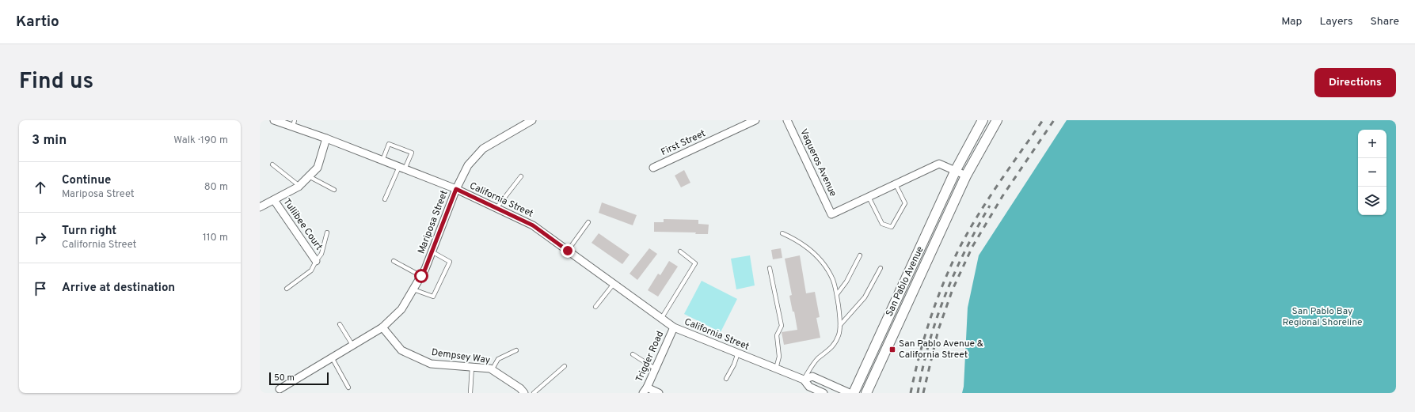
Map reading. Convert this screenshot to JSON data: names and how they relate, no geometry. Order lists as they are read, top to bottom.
{
  "streets": {
    "main road": ["San Pablo Avenue"],
    "street": [
      "First Street",
      "Vaqueros Avenue",
      "California Street",
      "Mariposa Street",
      "Tullibee Court",
      "Dempsey Way",
      "Trigder Road"
    ]
  },
  "crossings": [
    ["California Street", "Mariposa Street"],
    ["California Street", "Trigder Road"],
    ["Mariposa Street", "Dempsey Way"]
  ],
  "parks": ["San Pablo Bay Regional Shoreline"],
  "places": {
    "transit": ["San Pablo Avenue & California Street"]
  },
  "scale_bar": "50 m",
  "page": {
    "header": "Kartio",
    "nav": ["Map", "Layers", "Share"],
    "title": "Find us",
    "buttons": "Directions",
    "heading": ["3 min", "Walk · 190 m"],
    "map_buttons": ["+", "−"],
    "list": [
      ["Continue", "Mariposa Street", "80 m"],
      ["Turn right", "California Street", "110 m"],
      "Arrive at destination"
    ],
    "scale": "50 m"
  }
}
